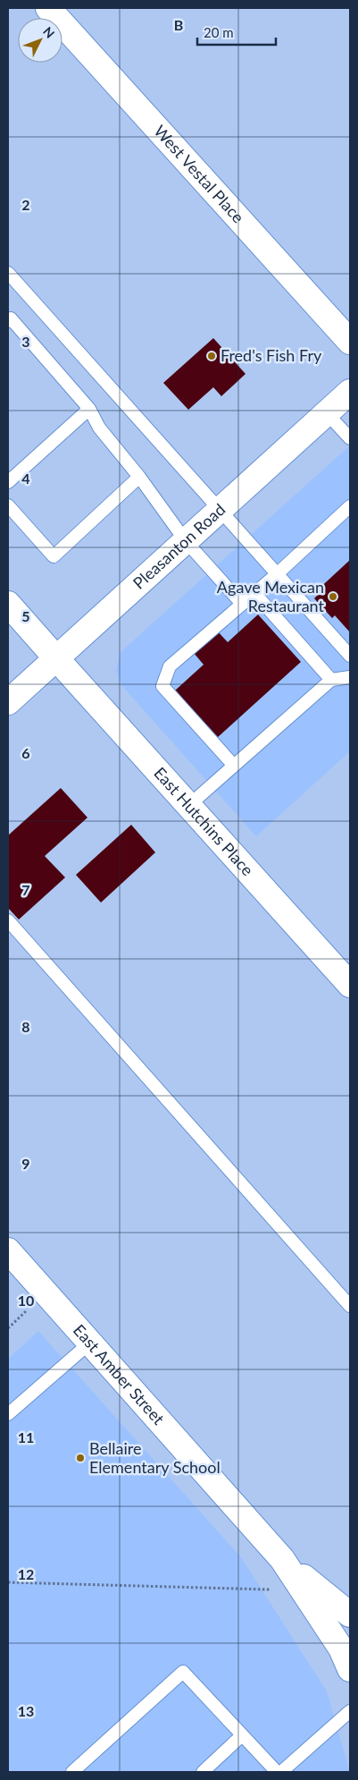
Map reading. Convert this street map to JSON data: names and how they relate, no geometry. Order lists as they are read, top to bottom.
{
  "streets": {
    "street": [
      "West Vestal Place",
      "Pleasanton Road",
      "East Hutchins Place",
      "East Amber Street"
    ]
  },
  "crossings": [
    ["Pleasanton Road", "East Hutchins Place"]
  ],
  "places": ["Fred's Fish Fry", "Agave Mexican Restaurant", "Bellaire Elementary School"],
  "scale_bar": "20 m",
  "north": "top right",
  "grid": {
    "columns": ["B"],
    "rows": [
      "2",
      "3",
      "4",
      "5",
      "6",
      "7",
      "8",
      "9",
      "10",
      "11",
      "12",
      "13"
    ]
  }
}
